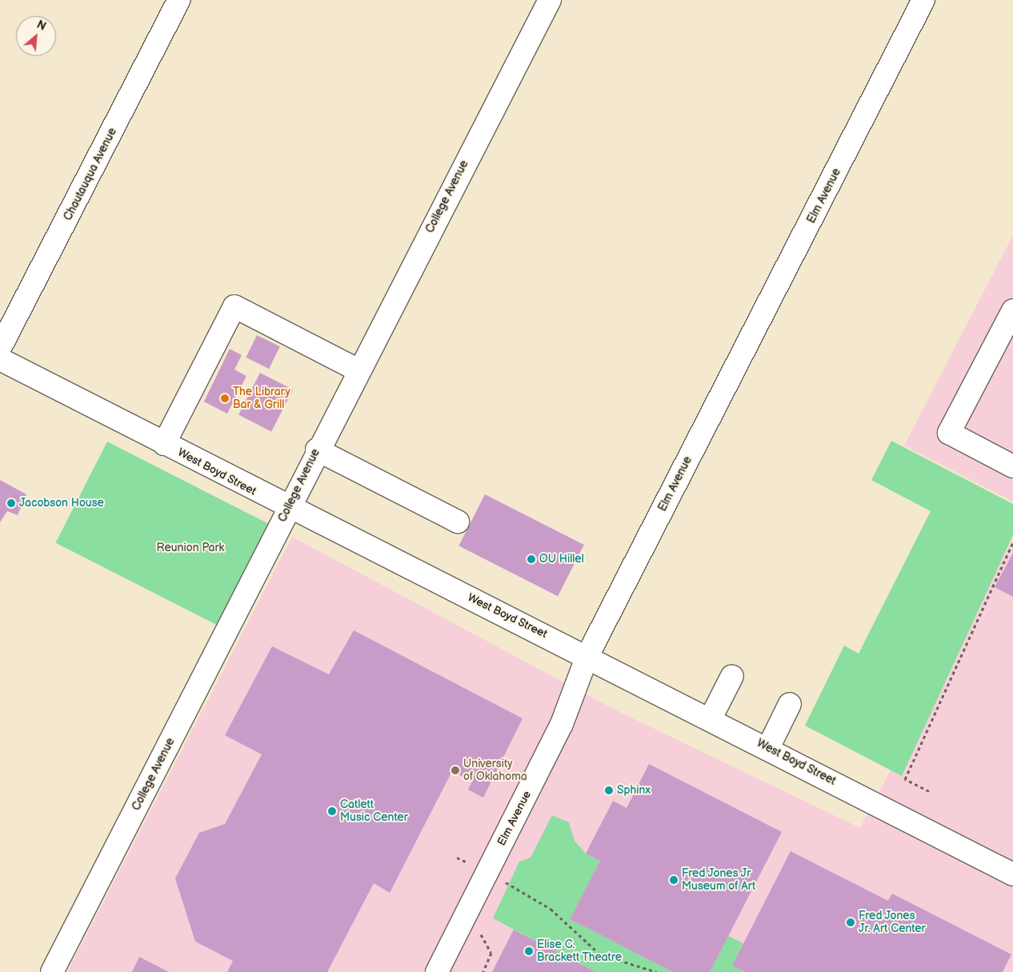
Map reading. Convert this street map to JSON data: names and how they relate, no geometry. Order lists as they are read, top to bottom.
{
  "streets": {
    "street": [
      "Chautauqua Avenue",
      "Elm Avenue",
      "College Avenue",
      "West Boyd Street"
    ]
  },
  "crossings": [
    ["Elm Avenue", "West Boyd Street"],
    ["College Avenue", "West Boyd Street"]
  ],
  "parks": ["Reunion Park"],
  "places": [
    "The Library Bar & Grill",
    "Jacobson House",
    "OU Hillel",
    "University of Oklahoma",
    "Sphinx",
    "Catlett Music Center",
    "Fred Jones Jr Museum of Art",
    "Fred Jones Jr. Art Center",
    "Elise C. Brackett Theatre"
  ],
  "north": "top right"
}
